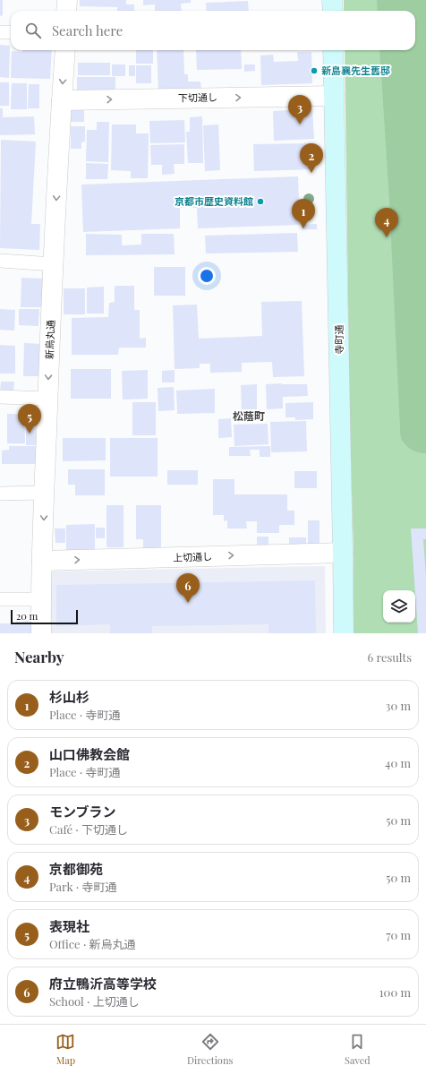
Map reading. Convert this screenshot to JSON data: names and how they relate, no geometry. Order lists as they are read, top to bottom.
{
  "streets": {
    "street": [
      "下切通し",
      "新烏丸通",
      "寺町通",
      "上切通し"
    ]
  },
  "crossings": [
    ["下切通し", "新烏丸通"],
    ["下切通し", "寺町通"],
    ["新烏丸通", "上切通し"],
    ["寺町通", "上切通し"]
  ],
  "one_way": ["下切通し", "新烏丸通", "上切通し"],
  "districts": ["松蔭町"],
  "places": ["新島襄先生舊邸", "京都市歴史資料館"],
  "scale_bar": "20 m",
  "page": {
    "search": "Search here",
    "pins": [
      "3",
      "2",
      "1",
      "4",
      "5",
      "6"
    ],
    "scale": "20 m",
    "heading": ["Nearby", "6 results"],
    "list": [
      {
        "mark": "1",
        "name": "杉山杉",
        "note": "Place · 寺町通",
        "value": "30 m"
      },
      {
        "mark": "2",
        "name": "山口佛教会館",
        "note": "Place · 寺町通",
        "value": "40 m"
      },
      {
        "mark": "3",
        "name": "モンブラン",
        "note": "Café · 下切通し",
        "value": "50 m"
      },
      {
        "mark": "4",
        "name": "京都御苑",
        "note": "Park · 寺町通",
        "value": "50 m"
      },
      {
        "mark": "5",
        "name": "表現社",
        "note": "Office · 新烏丸通",
        "value": "70 m"
      },
      {
        "mark": "6",
        "name": "府立鴨沂高等学校",
        "note": "School · 上切通し",
        "value": "100 m"
      }
    ],
    "nav": ["Map", "Directions", "Saved"]
  }
}
